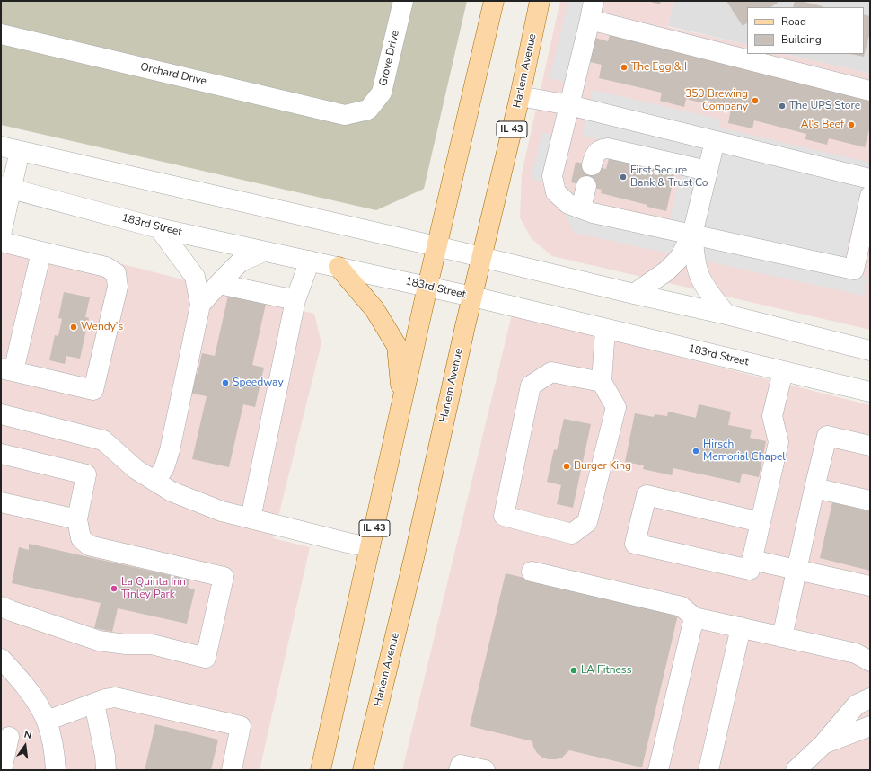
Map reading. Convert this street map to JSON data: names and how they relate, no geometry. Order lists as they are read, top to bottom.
{
  "streets": {
    "main road": ["Harlem Avenue", "IL 43"],
    "street": ["Grove Drive", "Orchard Drive", "183rd Street"]
  },
  "crossings": [
    ["Grove Drive", "Orchard Drive"],
    ["Harlem Avenue", "183rd Street"],
    ["IL 43", "183rd Street"]
  ],
  "places": [
    "The Egg & I",
    "350 Brewing Company",
    "The UPS Store",
    "Al's Beef",
    "First Secure Bank & Trust Co",
    "Wendy's",
    "Speedway",
    "Hirsch Memorial Chapel",
    "Burger King",
    "La Quinta Inn Tinley Park",
    "LA Fitness"
  ],
  "legend": ["Road", "Building"],
  "north": "top"
}
